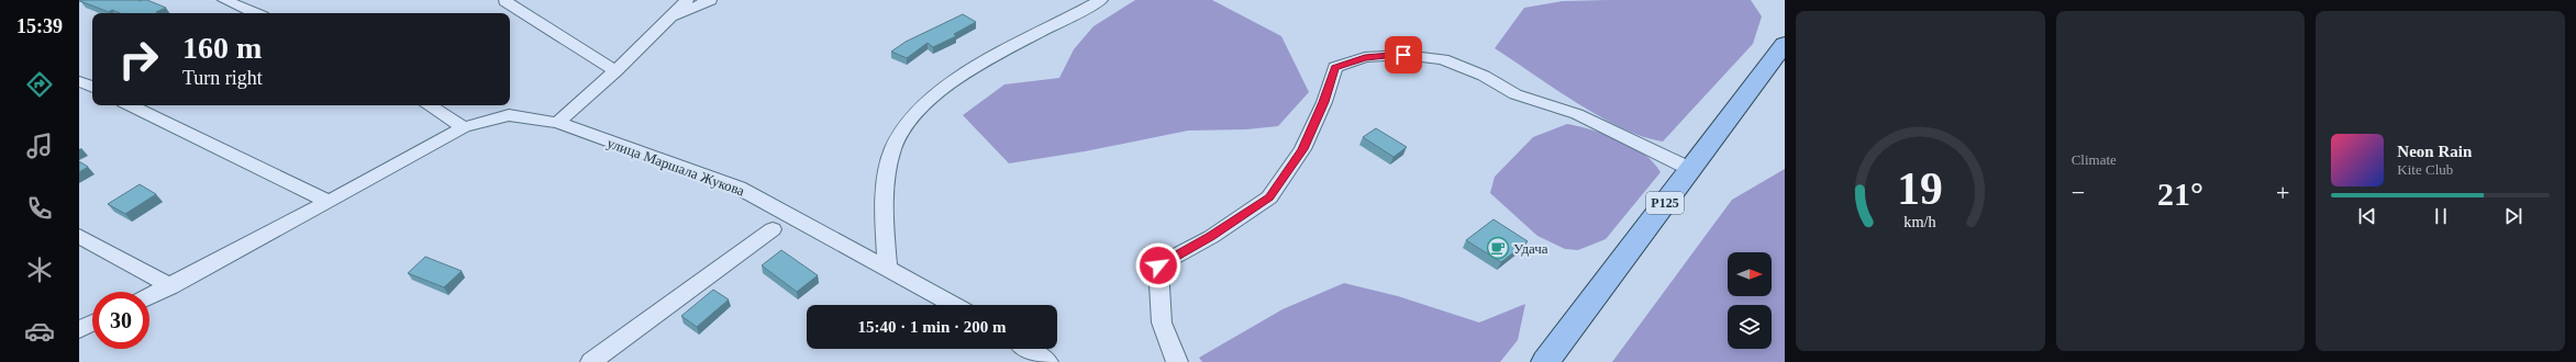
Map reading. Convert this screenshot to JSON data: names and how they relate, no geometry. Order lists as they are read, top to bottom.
{
  "streets": {
    "main road": ["Р125"],
    "street": ["улица Маршала Жукова"]
  },
  "places": {
    "cafe": ["Удача"]
  },
  "north": "right",
  "page": {
    "tabs": "15:39",
    "tile": "Climate",
    "turn": ["160 m", "Turn right"],
    "song": ["Neon Rain", "Kite Club"],
    "heat": ["−", "21°", "+"],
    "limit": "30",
    "trip": "15:40 · 1 min · 200 m",
    "gauge": ["19", "km/h"]
  }
}
